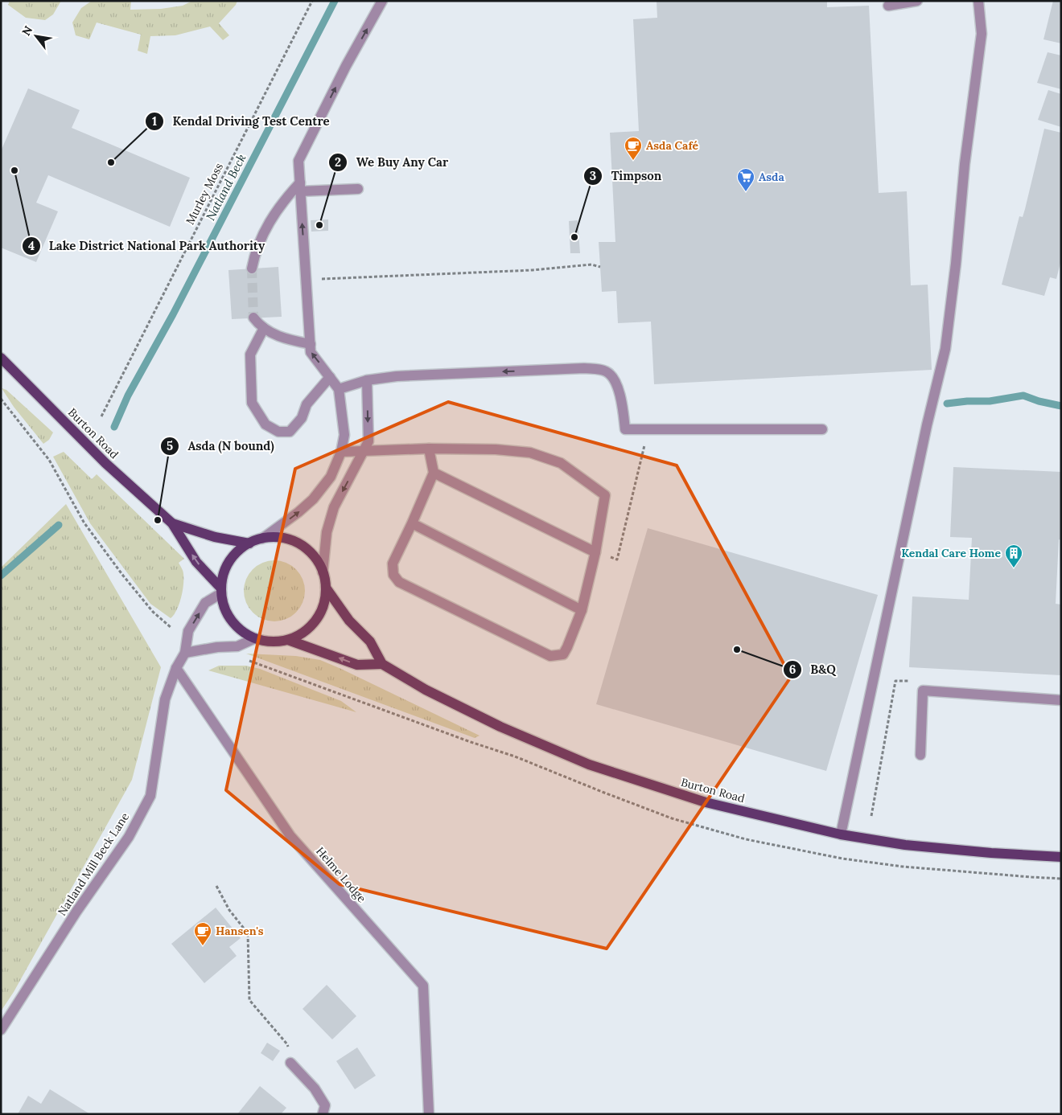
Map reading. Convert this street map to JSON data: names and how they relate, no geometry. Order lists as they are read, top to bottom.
{
  "streets": {
    "main road": ["Burton Road"],
    "street": ["Natland Mill Beck Lane", "Helme Lodge"],
    "path": ["Murley Moss"]
  },
  "crossings": [
    ["Burton Road", "Natland Mill Beck Lane"],
    ["Natland Mill Beck Lane", "Helme Lodge"]
  ],
  "water": ["Natland Beck"],
  "places": {
    "cafe": ["Asda Café", "Hansen's"],
    "other": [
      "Kendal Driving Test Centre",
      "Lake District National Park Authority",
      "We Buy Any Car",
      "Timpson",
      "Asda (N bound)",
      "B&Q"
    ],
    "supermarket": ["Asda"],
    "building": ["Kendal Care Home"]
  },
  "north": "top left"
}
